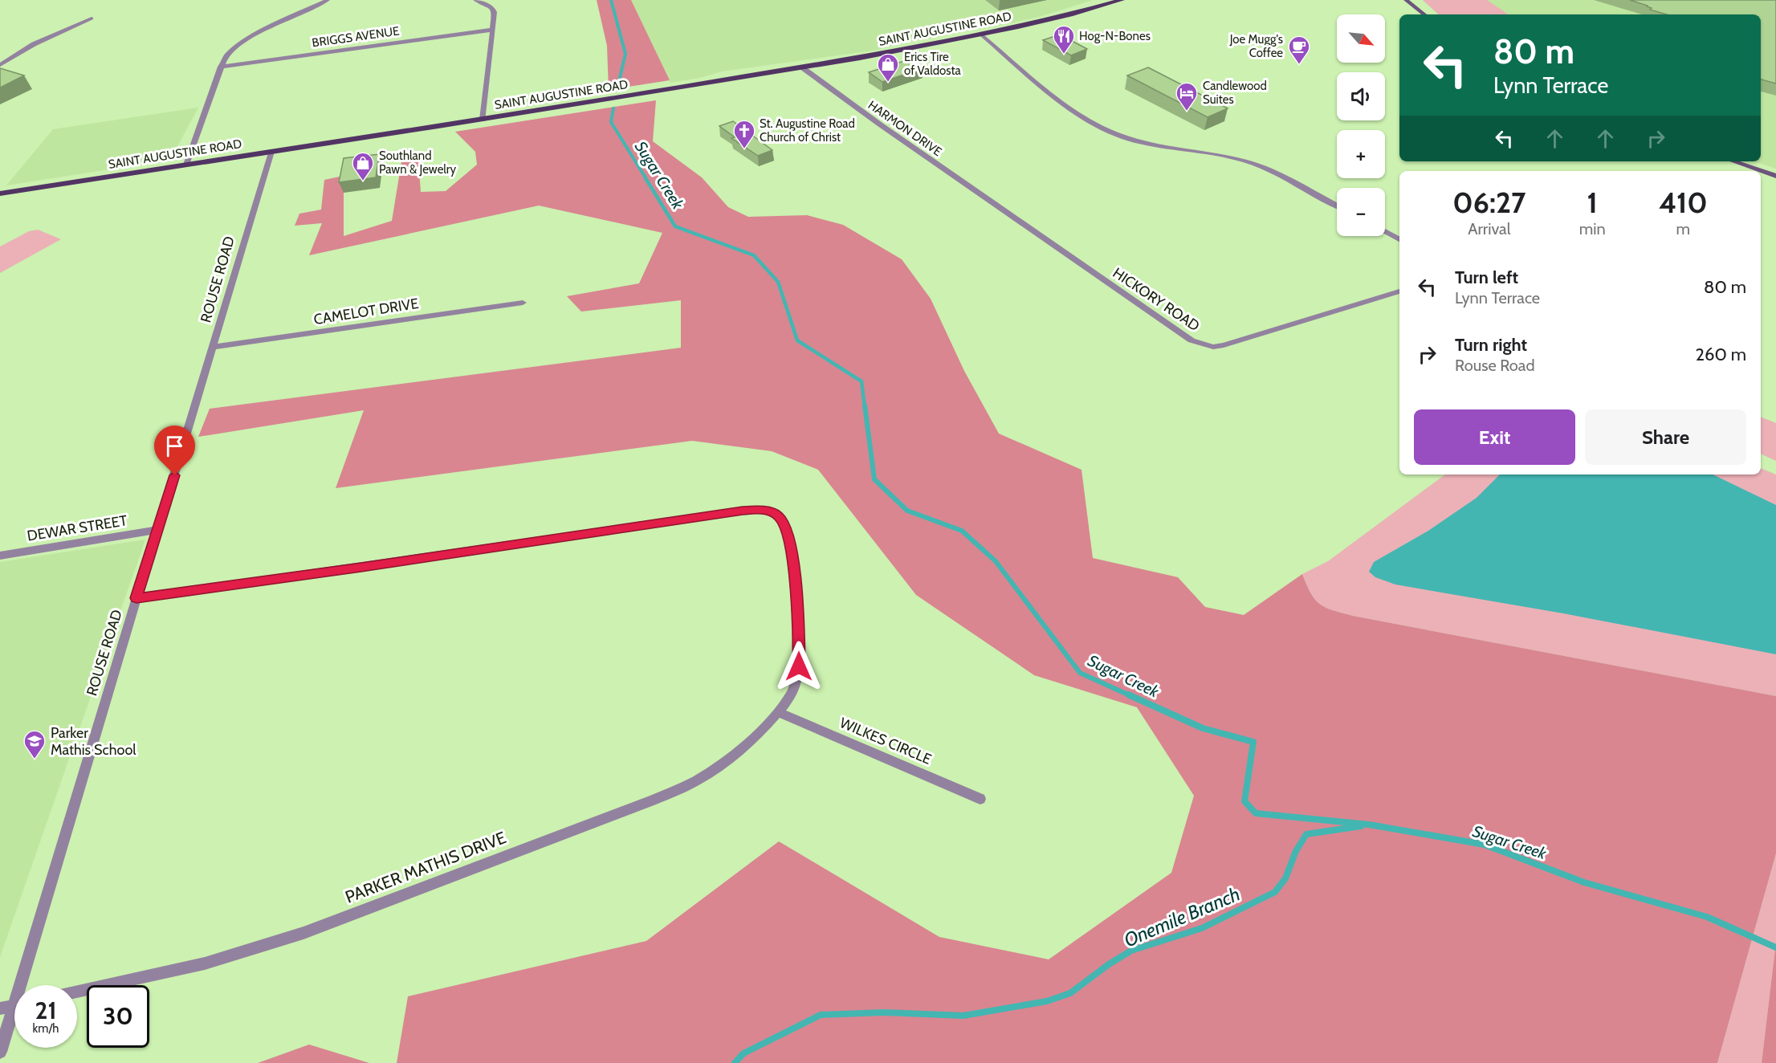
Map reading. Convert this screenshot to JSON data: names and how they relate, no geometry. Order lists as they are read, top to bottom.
{
  "streets": {
    "main road": ["SAINT AUGUSTINE ROAD"],
    "street": [
      "BRIGGS AVENUE",
      "HARMON DRIVE",
      "ROUSE ROAD",
      "HICKORY ROAD",
      "CAMELOT DRIVE",
      "DEWAR STREET",
      "WILKES CIRCLE",
      "PARKER MATHIS DRIVE"
    ]
  },
  "crossings": [
    ["SAINT AUGUSTINE ROAD", "HARMON DRIVE"],
    ["SAINT AUGUSTINE ROAD", "ROUSE ROAD"],
    ["HARMON DRIVE", "HICKORY ROAD"],
    ["ROUSE ROAD", "CAMELOT DRIVE"],
    ["ROUSE ROAD", "DEWAR STREET"],
    ["ROUSE ROAD", "PARKER MATHIS DRIVE"],
    ["WILKES CIRCLE", "PARKER MATHIS DRIVE"]
  ],
  "water": ["Sugar Creek", "Onemile Branch"],
  "places": {
    "restaurant": ["Hog-N-Bones"],
    "cafe": ["Joe Mugg's Coffee"],
    "shop": ["Erics Tire of Valdosta", "Southland Pawn & Jewelry"],
    "hotel": ["Candlewood Suites"],
    "church": ["St. Augustine Road Church of Christ"],
    "school or university": ["Parker Mathis School"]
  },
  "north": "bottom right",
  "page": {
    "map_buttons": ["+", "−"],
    "turn": ["80 m", "Lynn Terrace"],
    "eta": [
      "06:27",
      "Arrival",
      "1",
      "min",
      "410",
      "m"
    ],
    "list": [
      {
        "name": "Turn left",
        "note": "Lynn Terrace",
        "value": "80 m"
      },
      {
        "name": "Turn right",
        "note": "Rouse Road",
        "value": "260 m"
      }
    ],
    "buttons": ["Exit", "Share"],
    "speed": "21 km/h",
    "limit": "30"
  }
}
